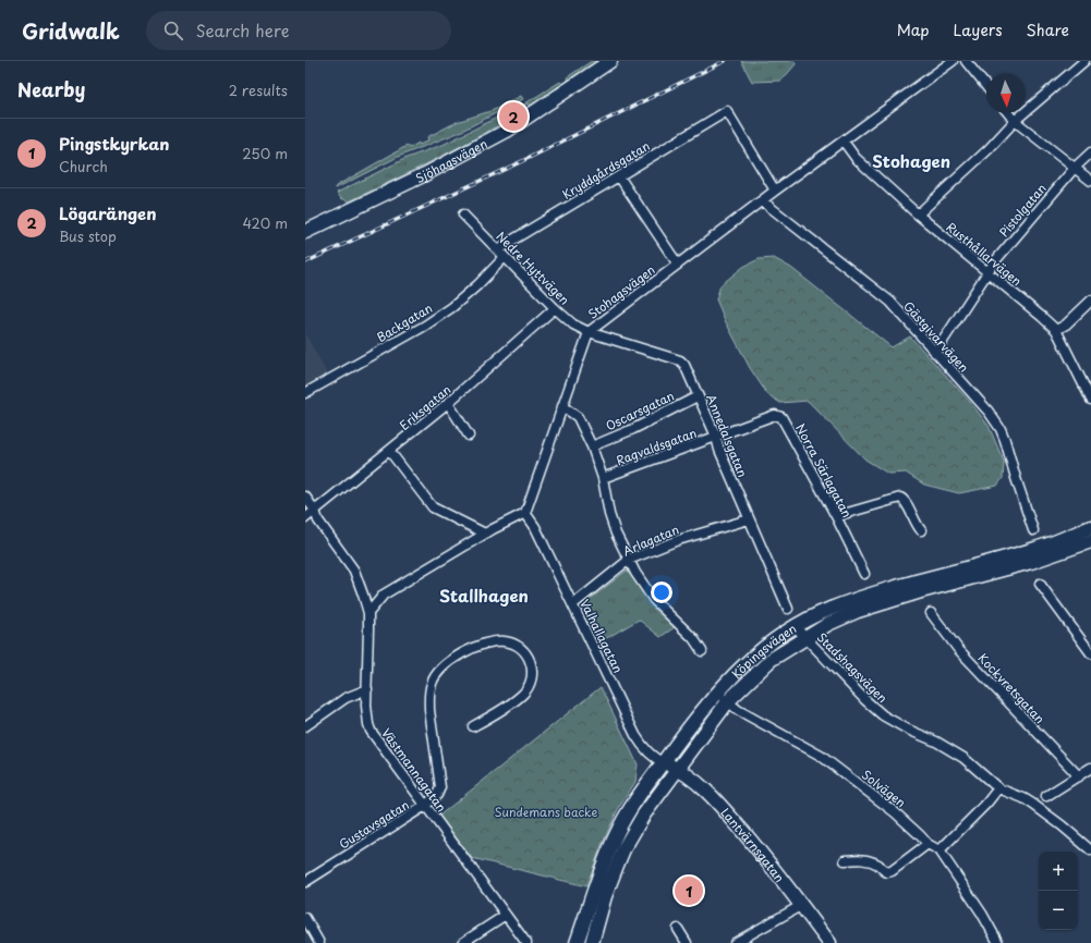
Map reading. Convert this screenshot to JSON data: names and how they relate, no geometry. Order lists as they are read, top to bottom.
{
  "streets": {
    "main road": ["Sjöhagsvägen", "Köpingsvägen", "Lantvärnsgatan"],
    "street": [
      "Kryddgårdsgatan",
      "Pistolgatan",
      "Rusthållarvägen",
      "Nedre Hyttvägen",
      "Stohagsvägen",
      "Backgatan",
      "Gästgivarvägen",
      "Eriksgatan",
      "Oscarsgatan",
      "Annedalsgatan",
      "Ragvaldsgatan",
      "Norra Särlagatan",
      "Arlagatan",
      "Valhallagatan",
      "Stadshagsvägen",
      "Kockvretsgatan",
      "Västmannagatan",
      "Solvägen",
      "Gustavsgatan"
    ]
  },
  "crossings": [
    ["Kryddgårdsgatan", "Nedre Hyttvägen"],
    ["Kryddgårdsgatan", "Stohagsvägen"],
    ["Kryddgårdsgatan", "Backgatan"],
    ["Pistolgatan", "Rusthållarvägen"],
    ["Pistolgatan", "Gästgivarvägen"],
    ["Rusthållarvägen", "Stohagsvägen"],
    ["Nedre Hyttvägen", "Stohagsvägen"],
    ["Nedre Hyttvägen", "Backgatan"],
    ["Nedre Hyttvägen", "Eriksgatan"],
    ["Nedre Hyttvägen", "Annedalsgatan"],
    ["Stohagsvägen", "Gästgivarvägen"],
    ["Stohagsvägen", "Annedalsgatan"],
    ["Stohagsvägen", "Valhallagatan"],
    ["Eriksgatan", "Västmannagatan"],
    ["Oscarsgatan", "Annedalsgatan"],
    ["Annedalsgatan", "Ragvaldsgatan"],
    ["Annedalsgatan", "Norra Särlagatan"],
    ["Annedalsgatan", "Arlagatan"],
    ["Ragvaldsgatan", "Norra Särlagatan"],
    ["Arlagatan", "Valhallagatan"],
    ["Valhallagatan", "Köpingsvägen"],
    ["Valhallagatan", "Lantvärnsgatan"],
    ["Köpingsvägen", "Stadshagsvägen"],
    ["Köpingsvägen", "Solvägen"],
    ["Köpingsvägen", "Lantvärnsgatan"],
    ["Västmannagatan", "Gustavsgatan"]
  ],
  "districts": ["Stohagen", "Stallhagen"],
  "parks": ["Sundemans backe"],
  "north": "bottom",
  "page": {
    "header": "Gridwalk",
    "search": "Search here",
    "nav": ["Map", "Layers", "Share"],
    "heading": ["Nearby", "2 results"],
    "pins": ["2", "1"],
    "list": [
      {
        "mark": "1",
        "name": "Pingstkyrkan",
        "note": "Church",
        "value": "250 m"
      },
      {
        "mark": "2",
        "name": "Lögarängen",
        "note": "Bus stop",
        "value": "420 m"
      }
    ],
    "map_buttons": ["+", "−"]
  }
}
